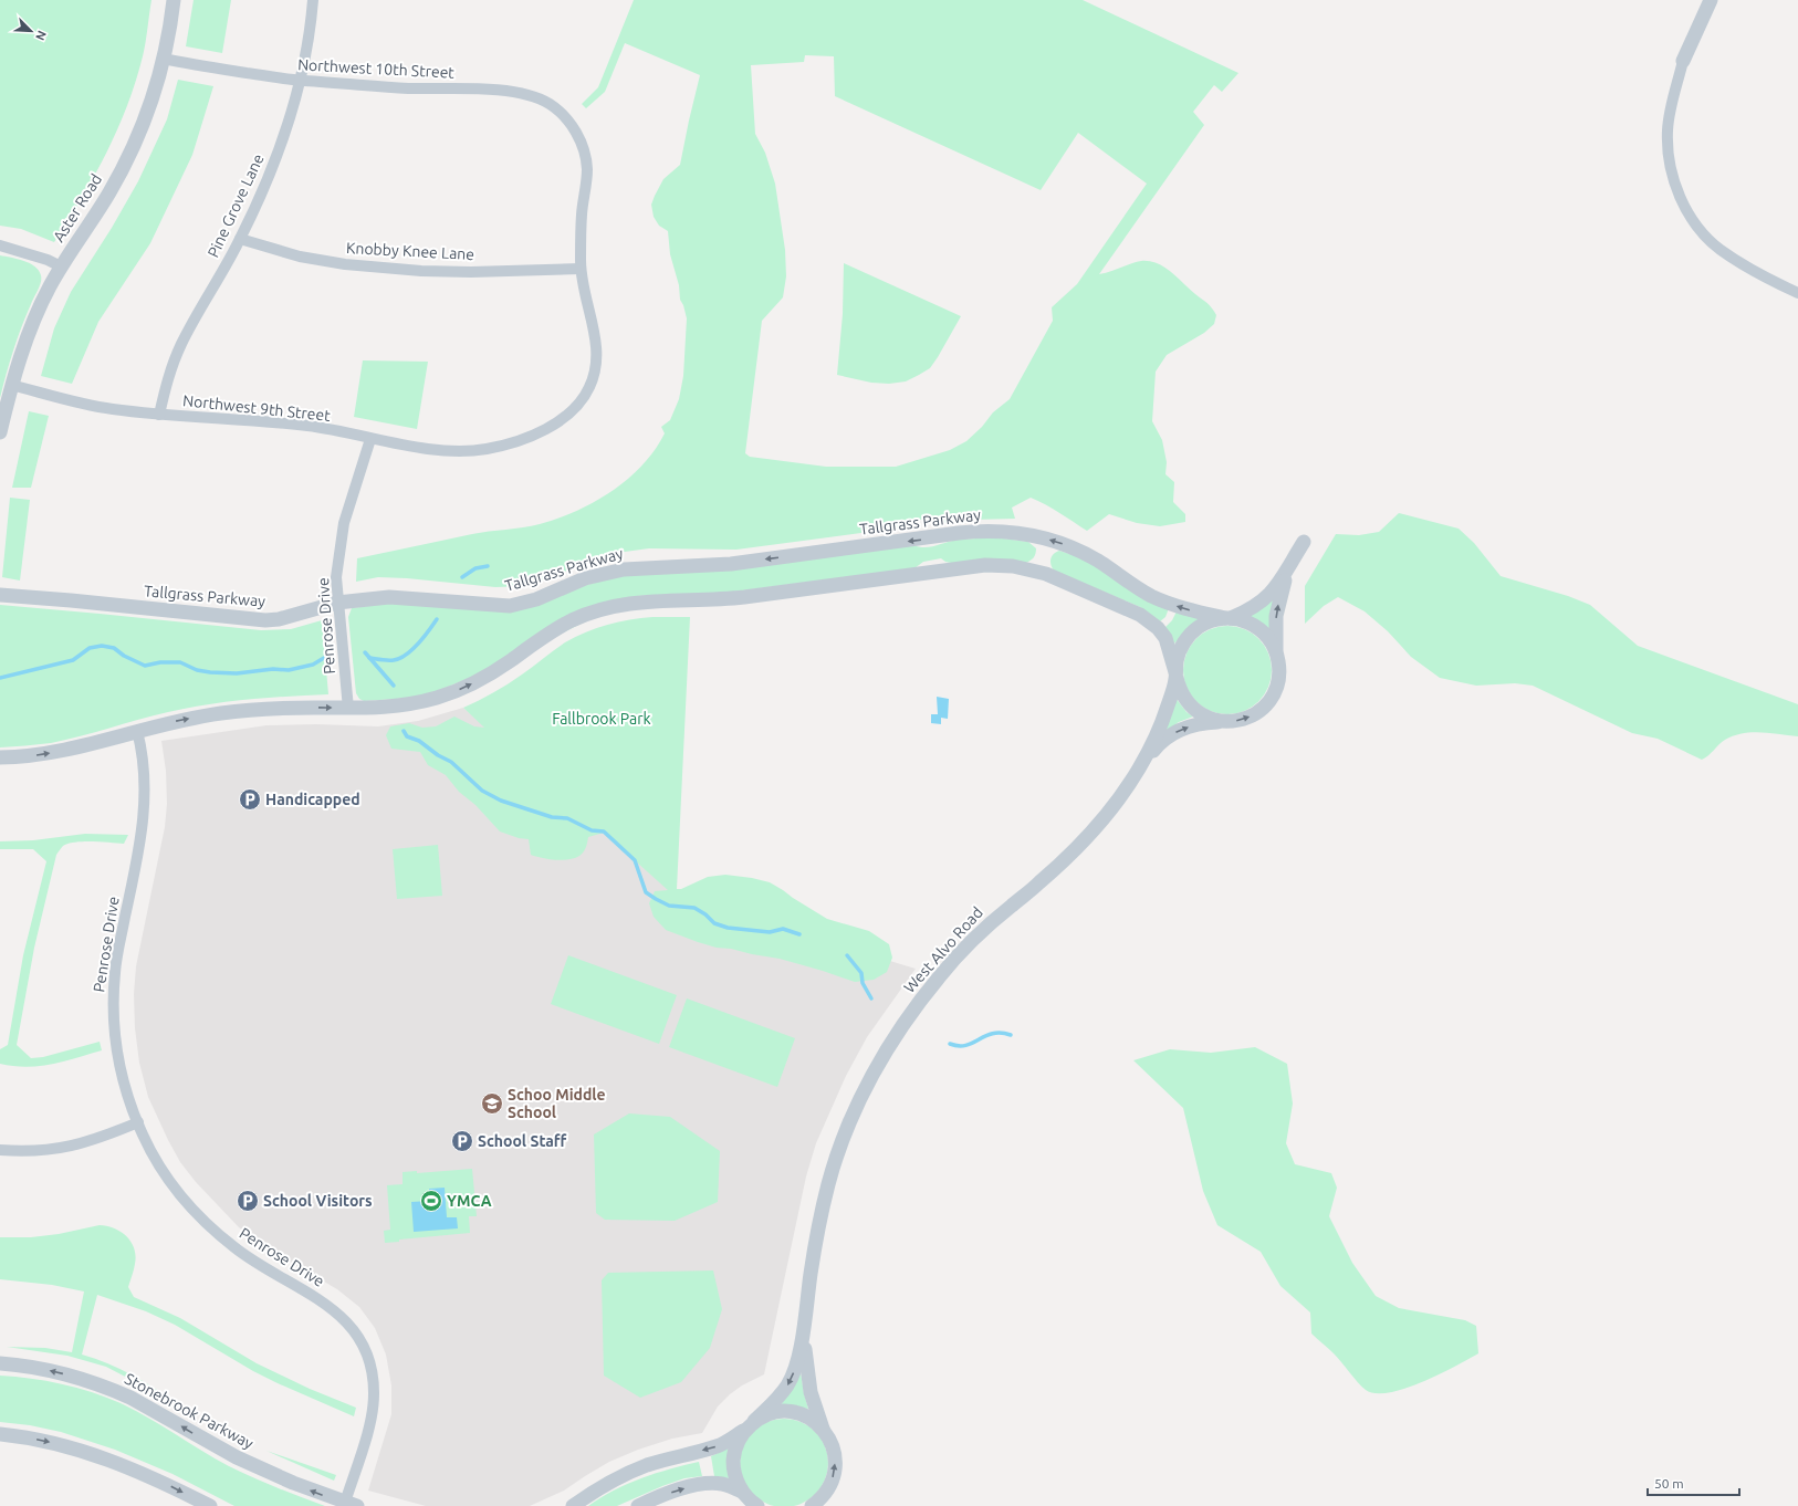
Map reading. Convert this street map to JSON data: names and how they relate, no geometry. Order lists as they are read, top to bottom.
{
  "streets": {
    "street": [
      "Northwest 10th Street",
      "Pine Grove Lane",
      "Aster Road",
      "Knobby Knee Lane",
      "Northwest 9th Street",
      "Tallgrass Parkway",
      "Penrose Drive",
      "West Alvo Road",
      "Stonebrook Parkway"
    ]
  },
  "crossings": [
    ["Northwest 10th Street", "Pine Grove Lane"],
    ["Northwest 10th Street", "Aster Road"],
    ["Northwest 10th Street", "Knobby Knee Lane"],
    ["Northwest 10th Street", "Northwest 9th Street"],
    ["Pine Grove Lane", "Knobby Knee Lane"],
    ["Pine Grove Lane", "Northwest 9th Street"],
    ["Aster Road", "Northwest 9th Street"],
    ["Knobby Knee Lane", "Northwest 9th Street"],
    ["Northwest 9th Street", "Penrose Drive"],
    ["Tallgrass Parkway", "Penrose Drive"],
    ["Tallgrass Parkway", "West Alvo Road"],
    ["Penrose Drive", "Stonebrook Parkway"]
  ],
  "parks": ["Fallbrook Park"],
  "places": {
    "parking": ["Handicapped", "School Staff", "School Visitors"],
    "school or university": ["Schoo Middle School"],
    "sports": ["YMCA"]
  },
  "scale_bar": "50 m",
  "north": "bottom right"
}
